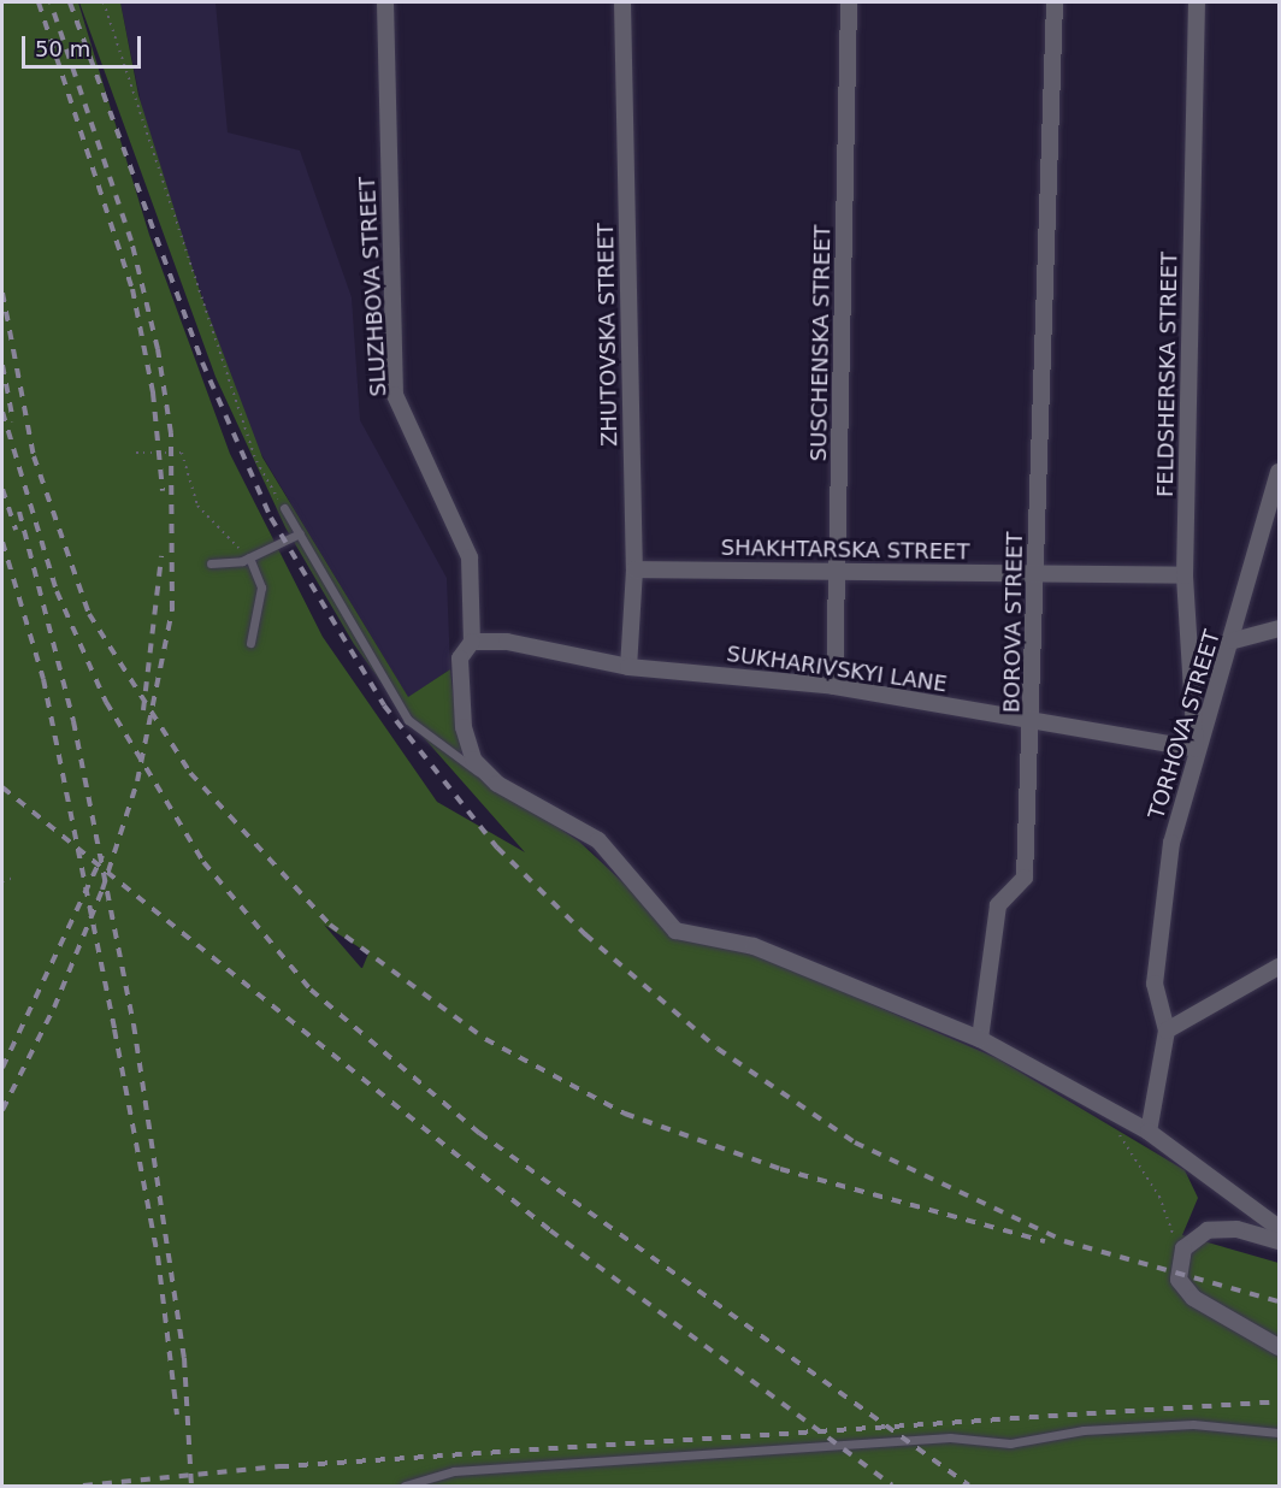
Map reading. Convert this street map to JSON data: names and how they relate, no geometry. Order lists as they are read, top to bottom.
{
  "streets": {
    "street": [
      "SLUZHBOVA STREET",
      "ZHUTOVSKA STREET",
      "SUSCHENSKA STREET",
      "FELDSHERSKA STREET",
      "SHAKHTARSKA STREET",
      "BOROVA STREET",
      "SUKHARIVSKYI LANE",
      "TORHOVA STREET"
    ]
  },
  "crossings": [
    ["SLUZHBOVA STREET", "SUKHARIVSKYI LANE"],
    ["ZHUTOVSKA STREET", "SHAKHTARSKA STREET"],
    ["ZHUTOVSKA STREET", "SUKHARIVSKYI LANE"],
    ["SUSCHENSKA STREET", "SHAKHTARSKA STREET"],
    ["SUSCHENSKA STREET", "SUKHARIVSKYI LANE"],
    ["FELDSHERSKA STREET", "SHAKHTARSKA STREET"],
    ["FELDSHERSKA STREET", "SUKHARIVSKYI LANE"],
    ["FELDSHERSKA STREET", "TORHOVA STREET"],
    ["SHAKHTARSKA STREET", "BOROVA STREET"],
    ["BOROVA STREET", "SUKHARIVSKYI LANE"],
    ["SUKHARIVSKYI LANE", "TORHOVA STREET"]
  ],
  "scale_bar": "50 m"
}
